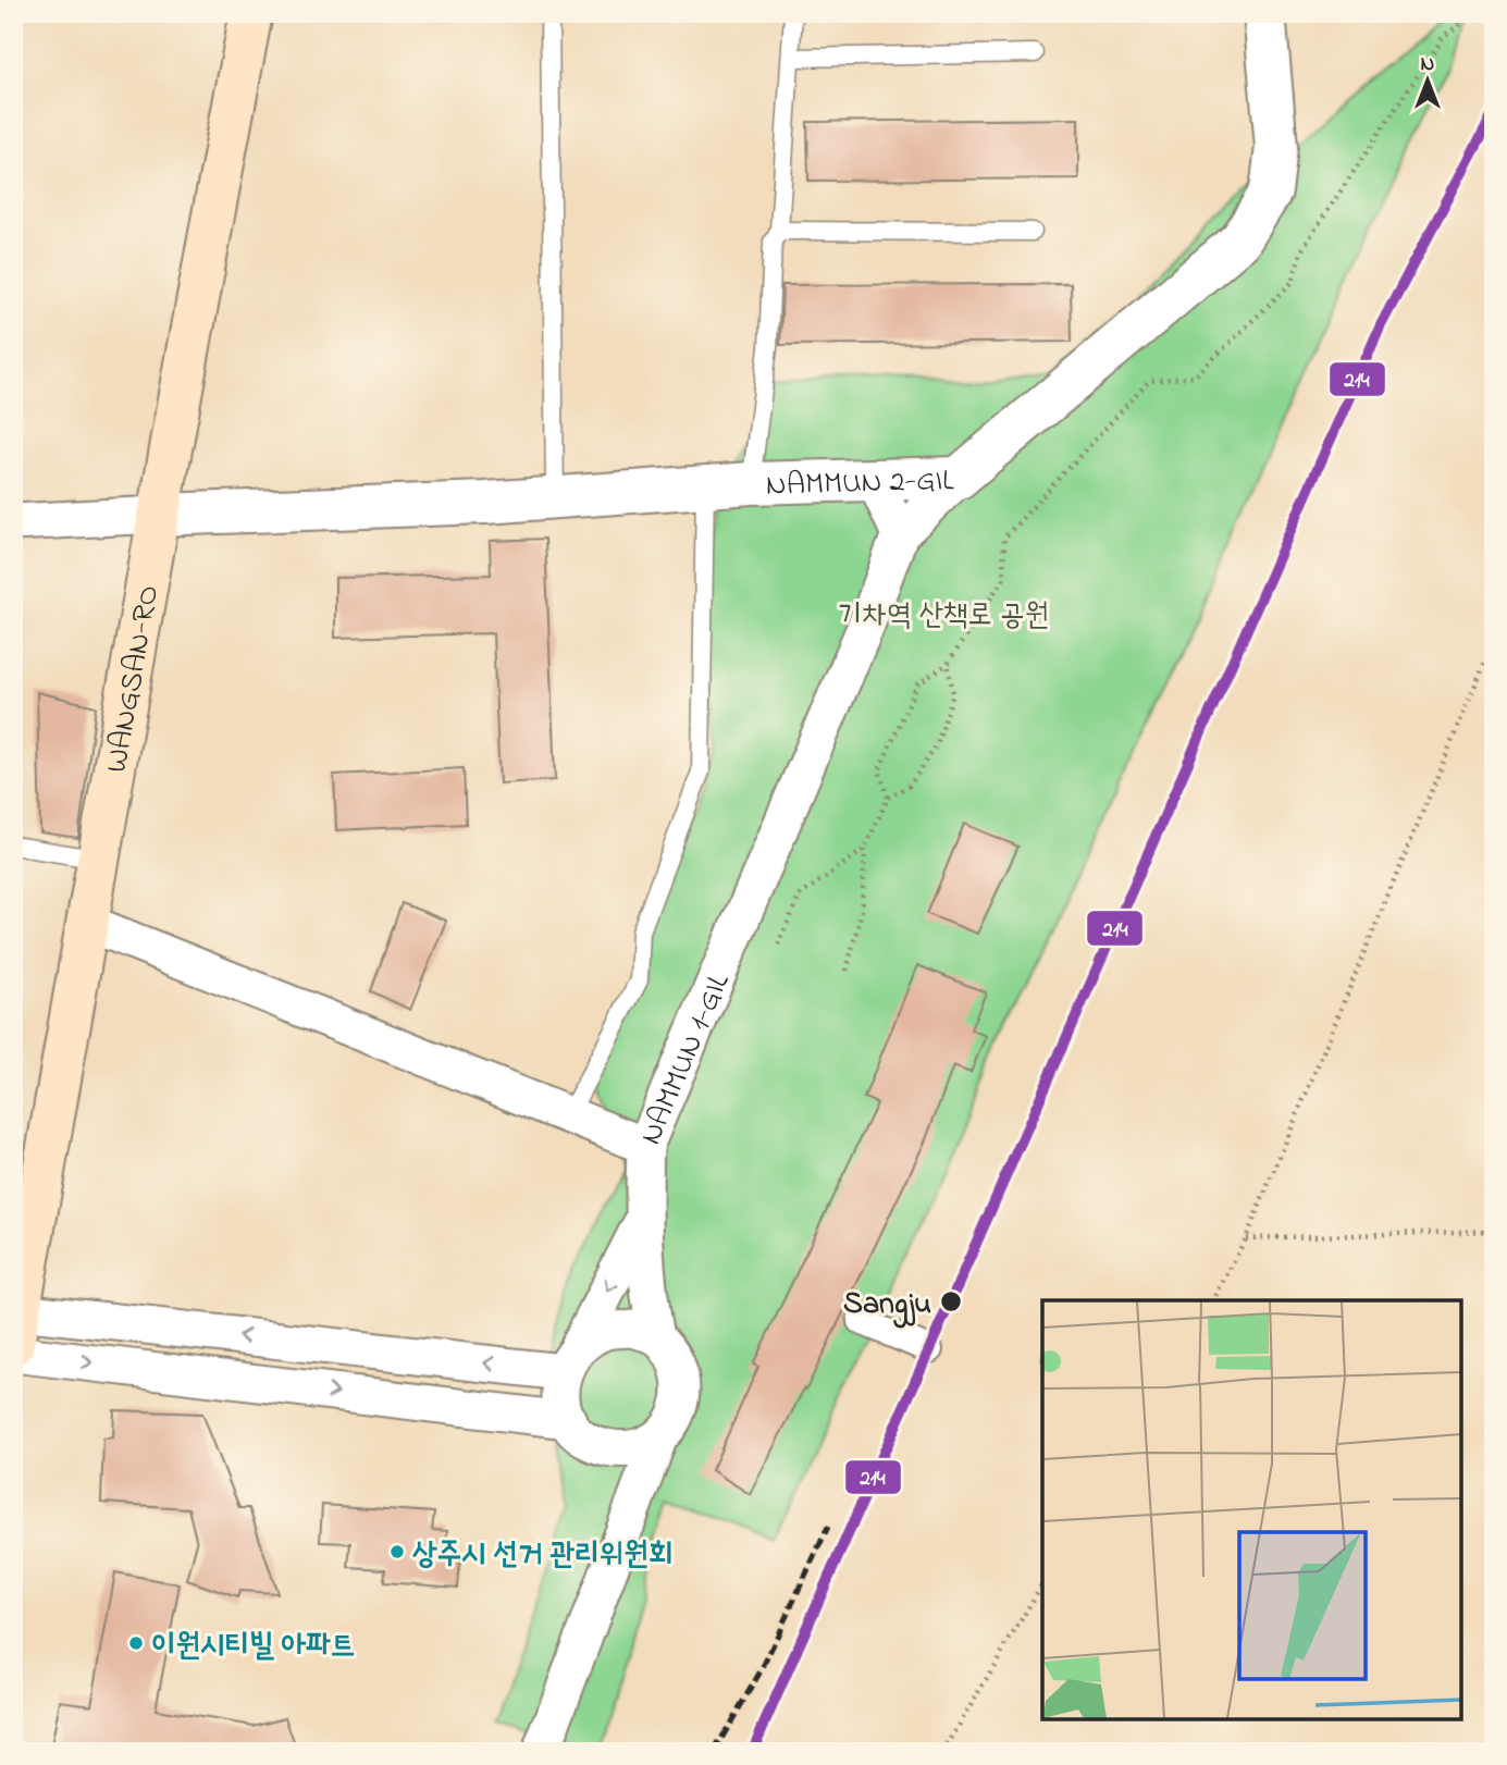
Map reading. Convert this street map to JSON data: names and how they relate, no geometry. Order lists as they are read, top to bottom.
{
  "streets": {
    "main road": ["WANGSAN-RO"],
    "street": ["NAMMUN 2-GIL", "NAMMUN 1-GIL"]
  },
  "crossings": [
    ["NAMMUN 2-GIL", "WANGSAN-RO"],
    ["NAMMUN 2-GIL", "NAMMUN 1-GIL"],
    ["WANGSAN-RO", "NAMMUN 1-GIL"]
  ],
  "parks": ["기차역 산책로 공원"],
  "places": ["Sangju", "상주시 선거 관리위원회", "이원시티빌 아파트"],
  "lines": ["transit line 214"],
  "north": "top"
}
